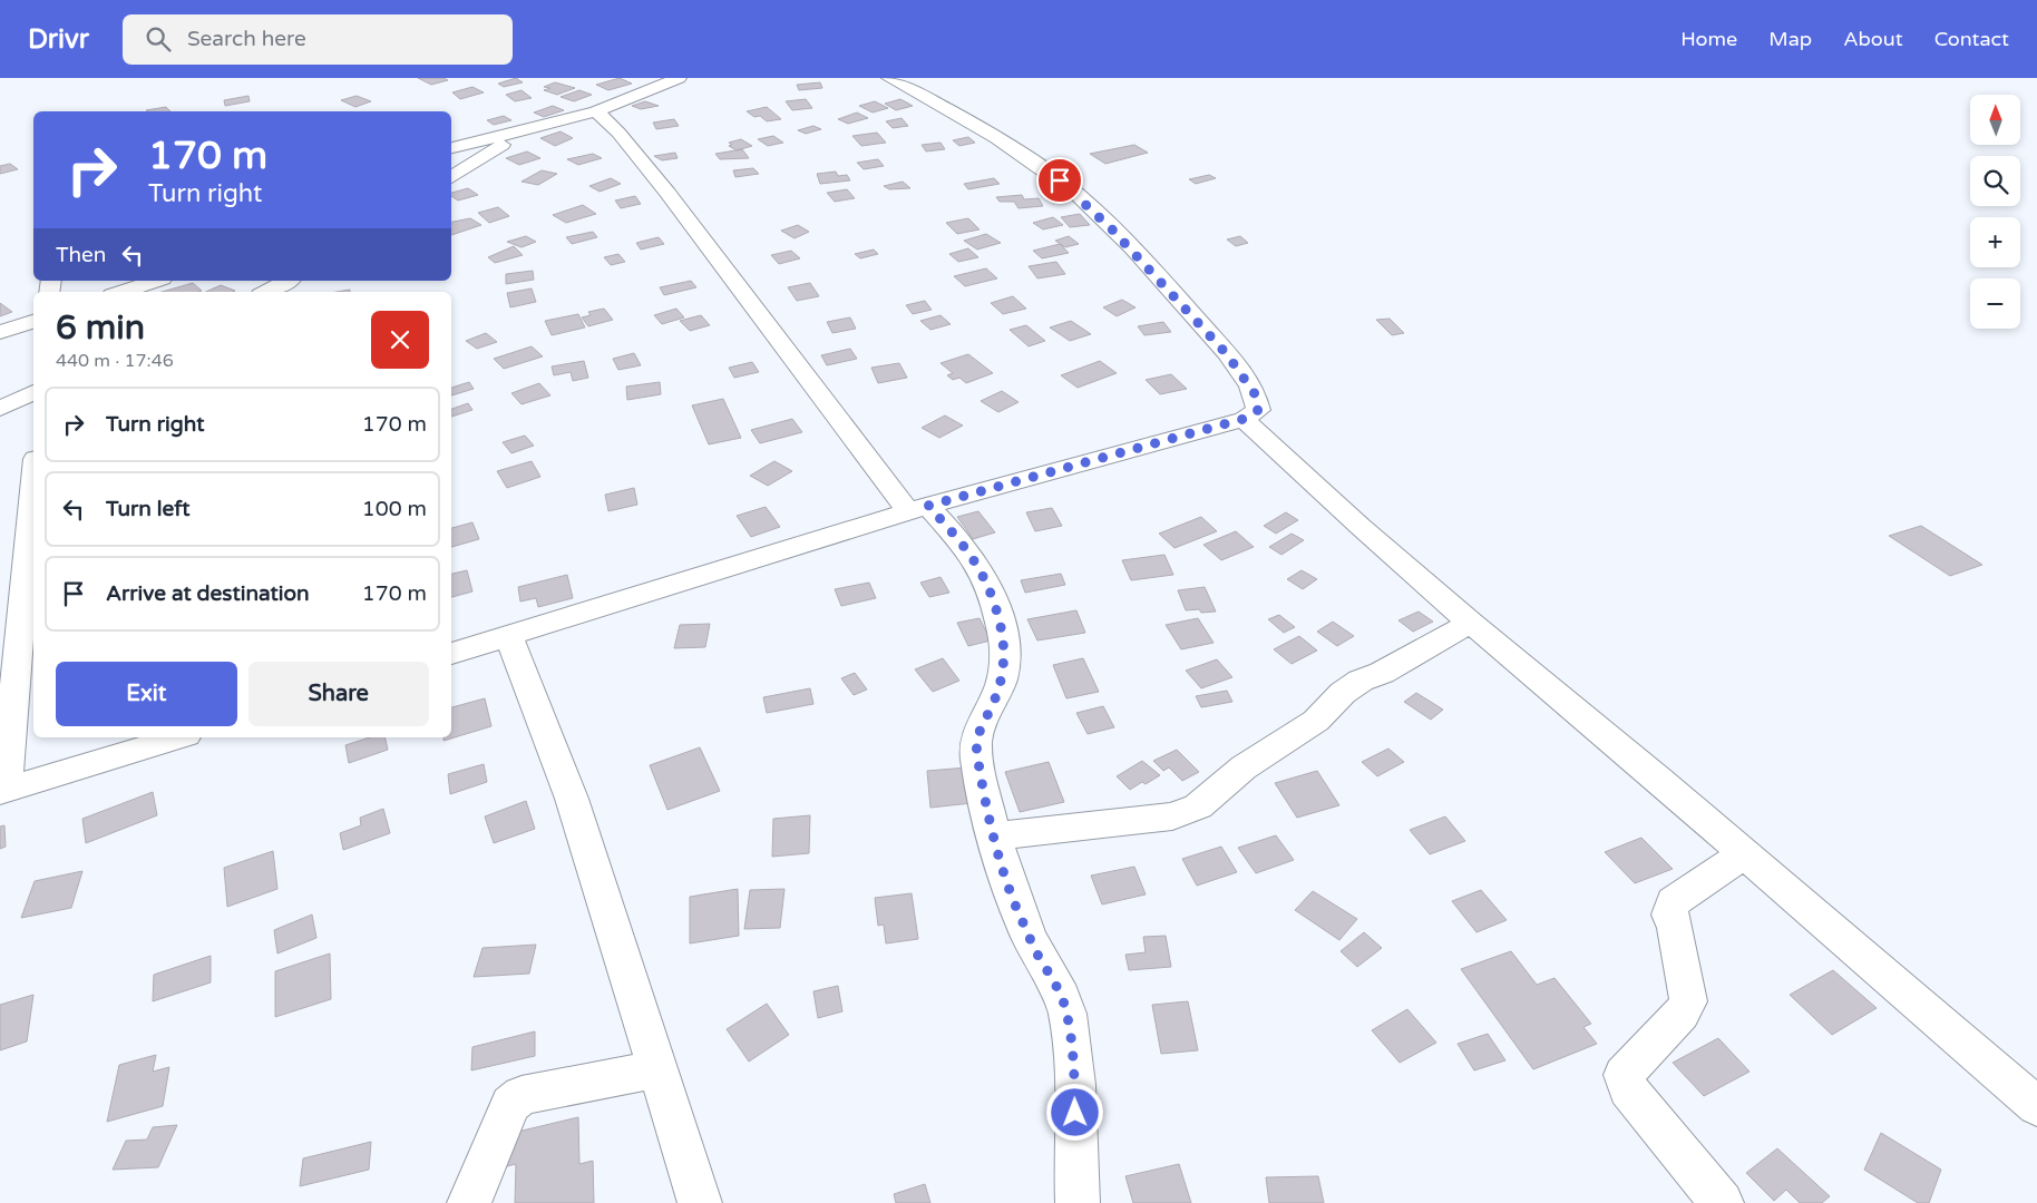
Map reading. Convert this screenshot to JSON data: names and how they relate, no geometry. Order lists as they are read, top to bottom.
{
  "north": "top",
  "page": {
    "header": "Drivr",
    "search": "Search here",
    "nav": [
      "Home",
      "Map",
      "About",
      "Contact"
    ],
    "map_buttons": ["+", "−"],
    "turn": ["170 m", "Turn right"],
    "then": "Then",
    "heading": ["6 min", "440 m · 17:46"],
    "list": [
      {
        "name": "Turn right",
        "value": "170 m"
      },
      {
        "name": "Turn left",
        "value": "100 m"
      },
      {
        "name": "Arrive at destination",
        "value": "170 m"
      }
    ],
    "buttons": ["Exit", "Share"]
  }
}
